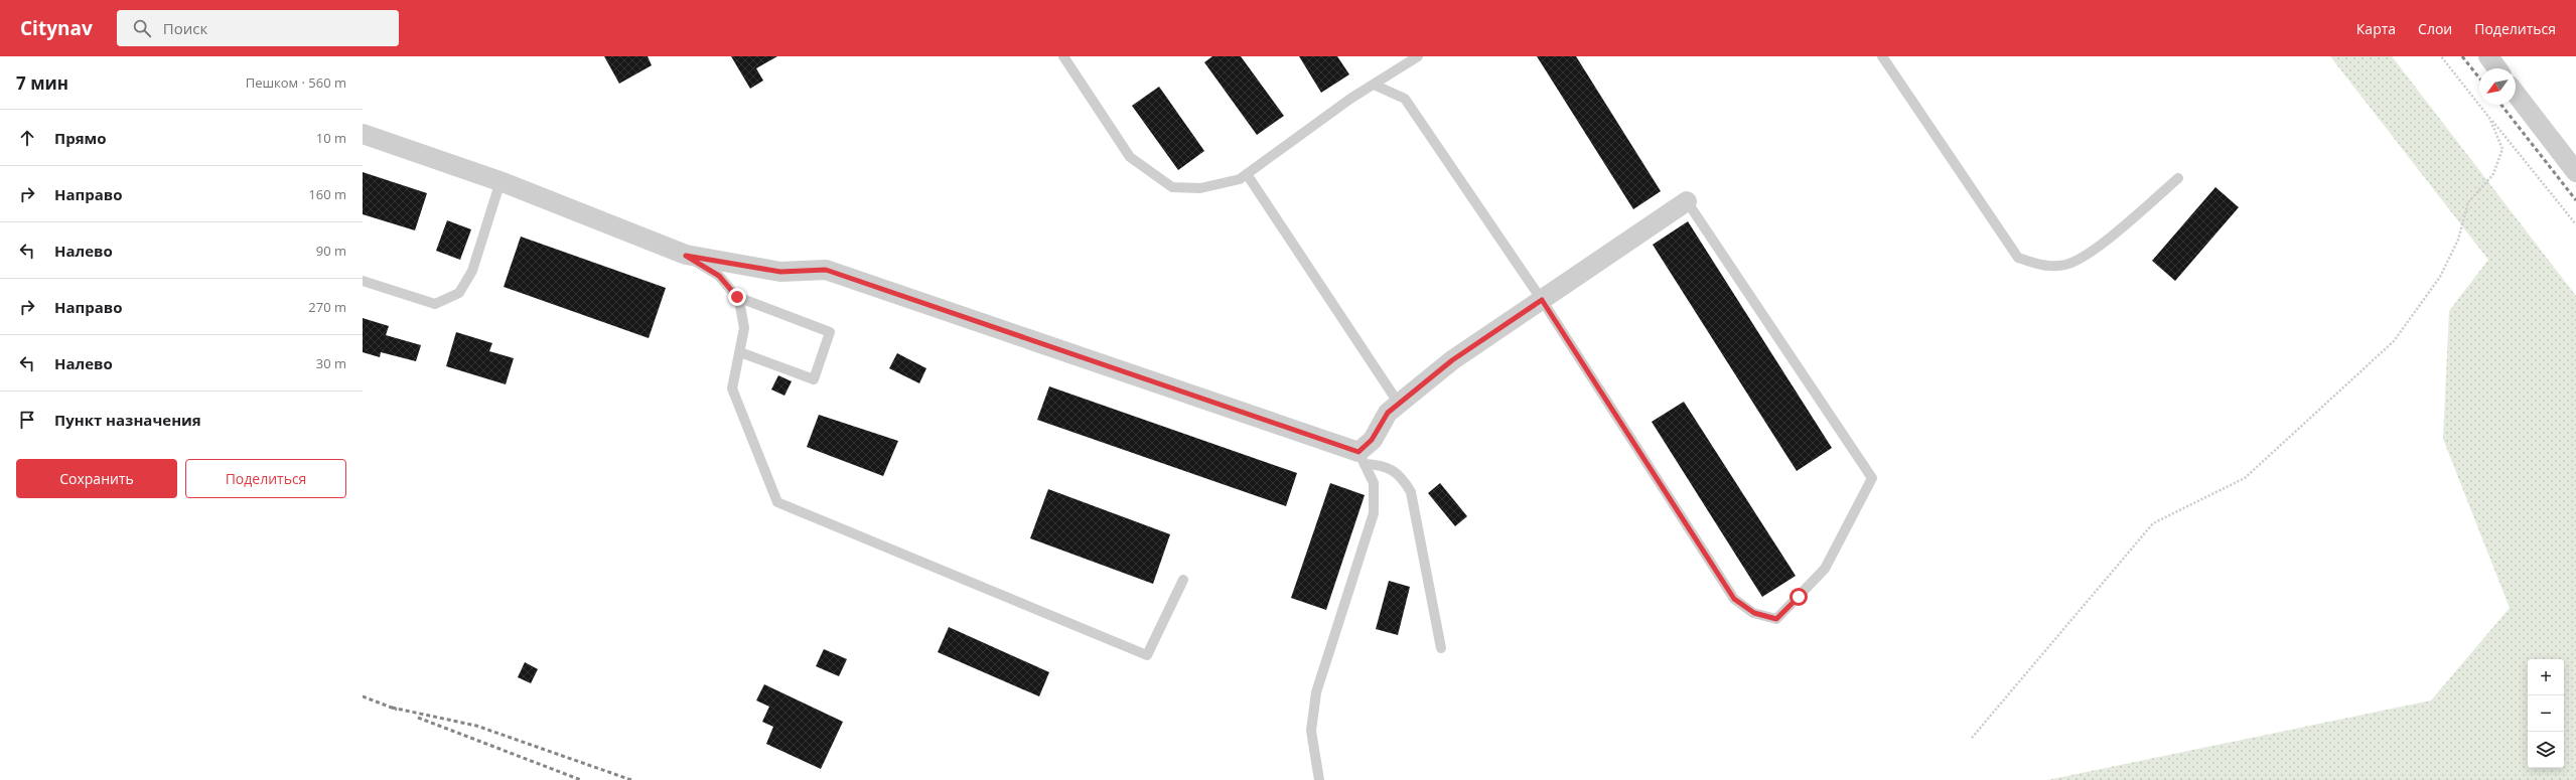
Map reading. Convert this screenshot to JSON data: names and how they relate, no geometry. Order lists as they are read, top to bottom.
{
  "north": "bottom left",
  "page": {
    "header": "Citynav",
    "search": "Поиск",
    "nav": ["Карта", "Слои", "Поделиться"],
    "heading": ["7 мин", "Пешком · 560 m"],
    "list": [
      ["Прямо", "10 m"],
      ["Направо", "160 m"],
      ["Налево", "90 m"],
      ["Направо", "270 m"],
      ["Налево", "30 m"],
      "Пункт назначения"
    ],
    "buttons": ["Сохранить", "Поделиться"],
    "map_buttons": ["+", "−"]
  }
}
